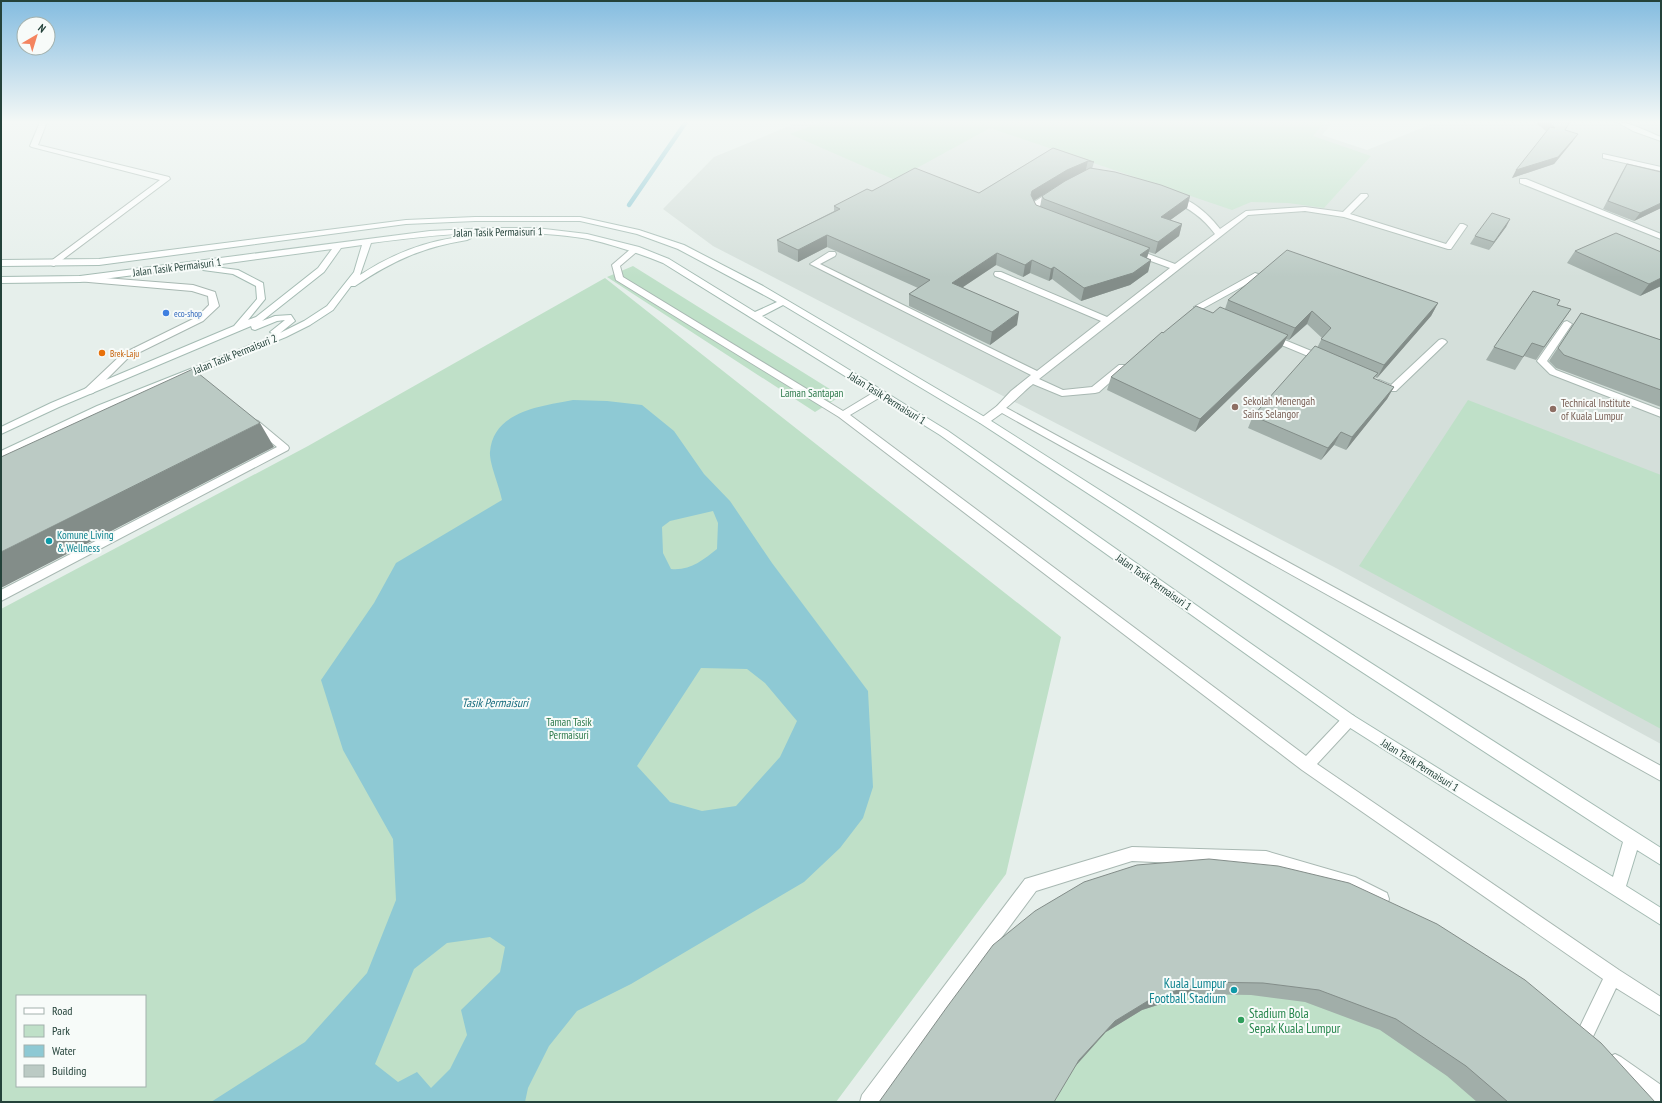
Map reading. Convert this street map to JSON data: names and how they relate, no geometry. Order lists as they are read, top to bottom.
{
  "streets": {
    "main road": ["Jalan Tasik Permaisuri 1", "Jalan Tasik Permaisuri 2"]
  },
  "crossings": [
    ["Jalan Tasik Permaisuri 1", "Jalan Tasik Permaisuri 2"]
  ],
  "water": ["Tasik Permaisuri"],
  "parks": ["Laman Santapan", "Taman Tasik Permaisuri"],
  "places": [
    "eco-shop",
    "Brek-Laju",
    "Sekolah Menengah Sains Selangor",
    "Technical Institute of Kuala Lumpur",
    "Komune Living & Wellness",
    "Kuala Lumpur Football Stadium",
    "Stadium Bola Sepak Kuala Lumpur"
  ],
  "legend": [
    "Road",
    "Park",
    "Water",
    "Building"
  ],
  "north": "top right"
}
